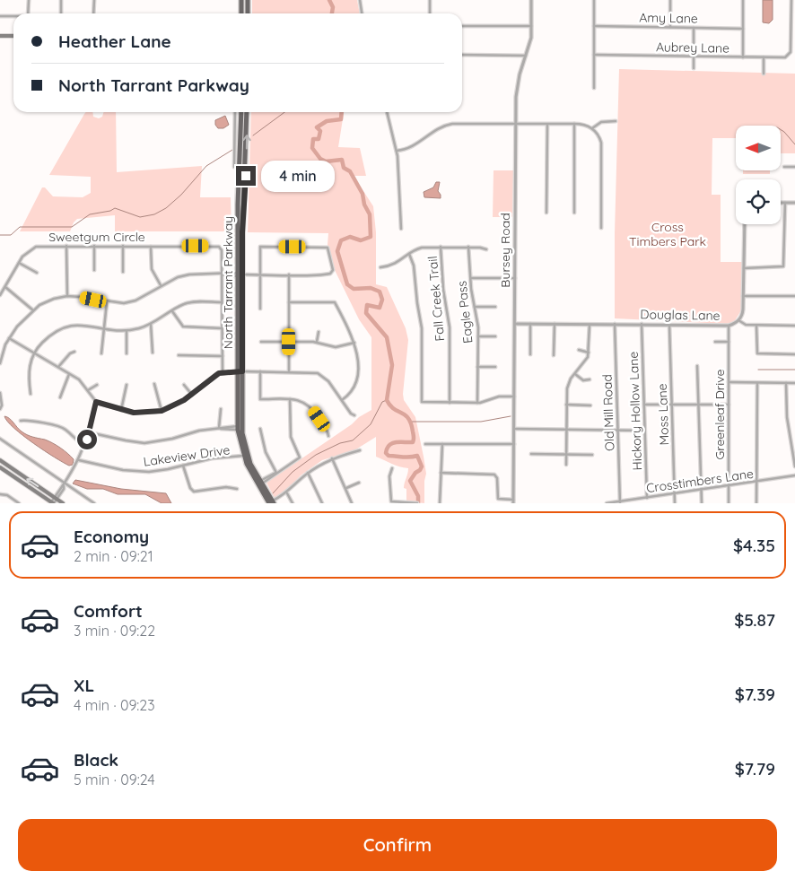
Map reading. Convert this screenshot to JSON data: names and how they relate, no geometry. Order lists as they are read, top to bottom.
{
  "streets": {
    "main road": ["North Tarrant Parkway"],
    "street": [
      "Amy Lane",
      "Aubrey Lane",
      "Sweetgum Circle",
      "Bursey Road",
      "Fall Creek Trail",
      "Eagle Pass",
      "Douglas Lane",
      "Hickory Hollow Lane",
      "Old Mill Road",
      "Moss Lane",
      "Greenleaf Drive",
      "Lakeview Drive",
      "Crosstimbers Lane"
    ]
  },
  "crossings": [
    ["Bursey Road", "Douglas Lane"],
    ["North Tarrant Parkway", "Lakeview Drive"],
    ["Douglas Lane", "Hickory Hollow Lane"],
    ["Douglas Lane", "Old Mill Road"],
    ["Douglas Lane", "Moss Lane"],
    ["Douglas Lane", "Greenleaf Drive"],
    ["Hickory Hollow Lane", "Crosstimbers Lane"],
    ["Old Mill Road", "Crosstimbers Lane"],
    ["Moss Lane", "Crosstimbers Lane"],
    ["Greenleaf Drive", "Crosstimbers Lane"]
  ],
  "parks": ["Cross Timbers Park"],
  "north": "left",
  "page": {
    "banner": ["Heather Lane", "North Tarrant Parkway"],
    "bubble": "4 min",
    "list": [
      {
        "name": "Economy",
        "note": "2 min · 09:21",
        "value": "$4.35"
      },
      {
        "name": "Comfort",
        "note": "3 min · 09:22",
        "value": "$5.87"
      },
      {
        "name": "XL",
        "note": "4 min · 09:23",
        "value": "$7.39"
      },
      {
        "name": "Black",
        "note": "5 min · 09:24",
        "value": "$7.79"
      }
    ],
    "buttons": "Confirm"
  }
}
